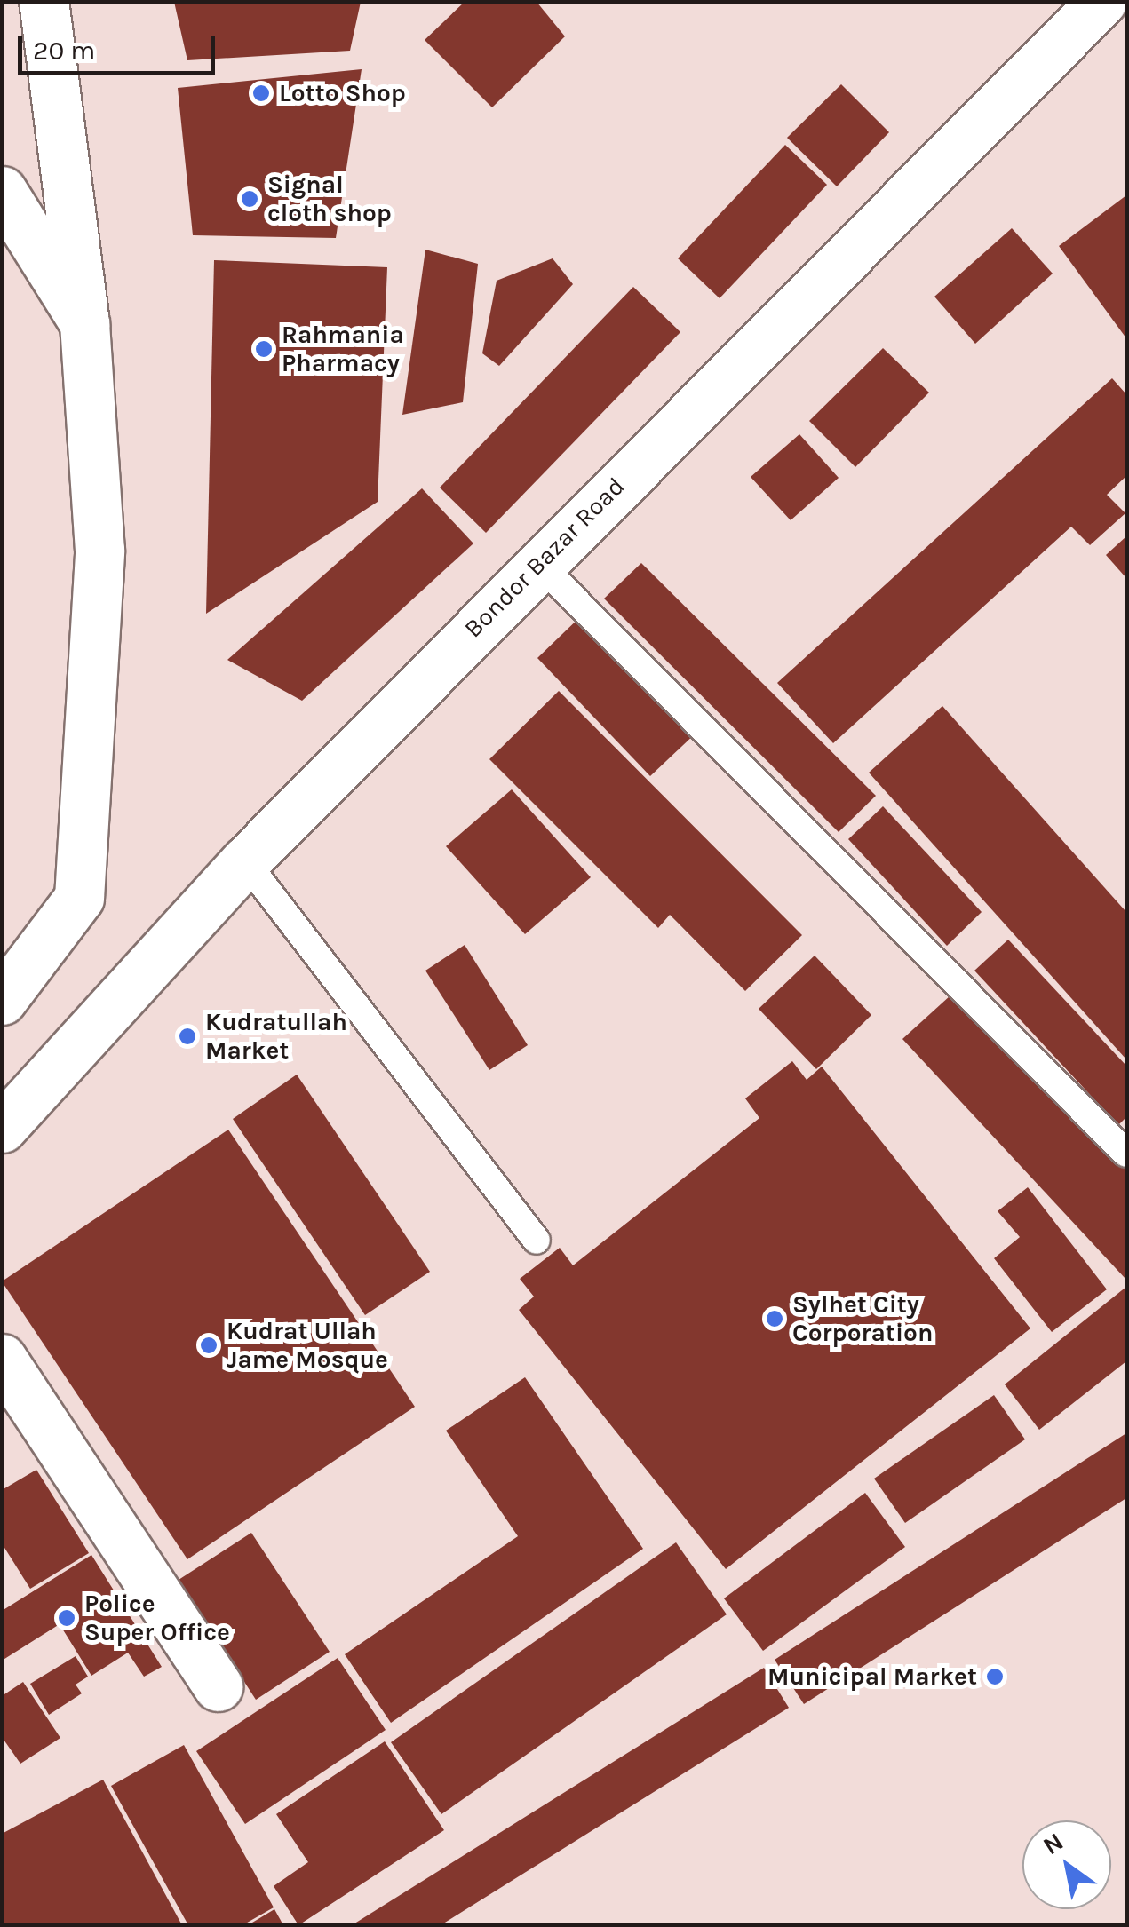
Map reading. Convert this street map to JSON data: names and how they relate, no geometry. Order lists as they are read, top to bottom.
{
  "streets": {
    "main road": ["Bondor Bazar Road"]
  },
  "places": [
    "Lotto Shop",
    "Signal cloth shop",
    "Rahmania Pharmacy",
    "Kudratullah Market",
    "Sylhet City Corporation",
    "Kudrat Ullah Jame Mosque",
    "Police Super Office",
    "Municipal Market"
  ],
  "scale_bar": "20 m",
  "north": "top left"
}
